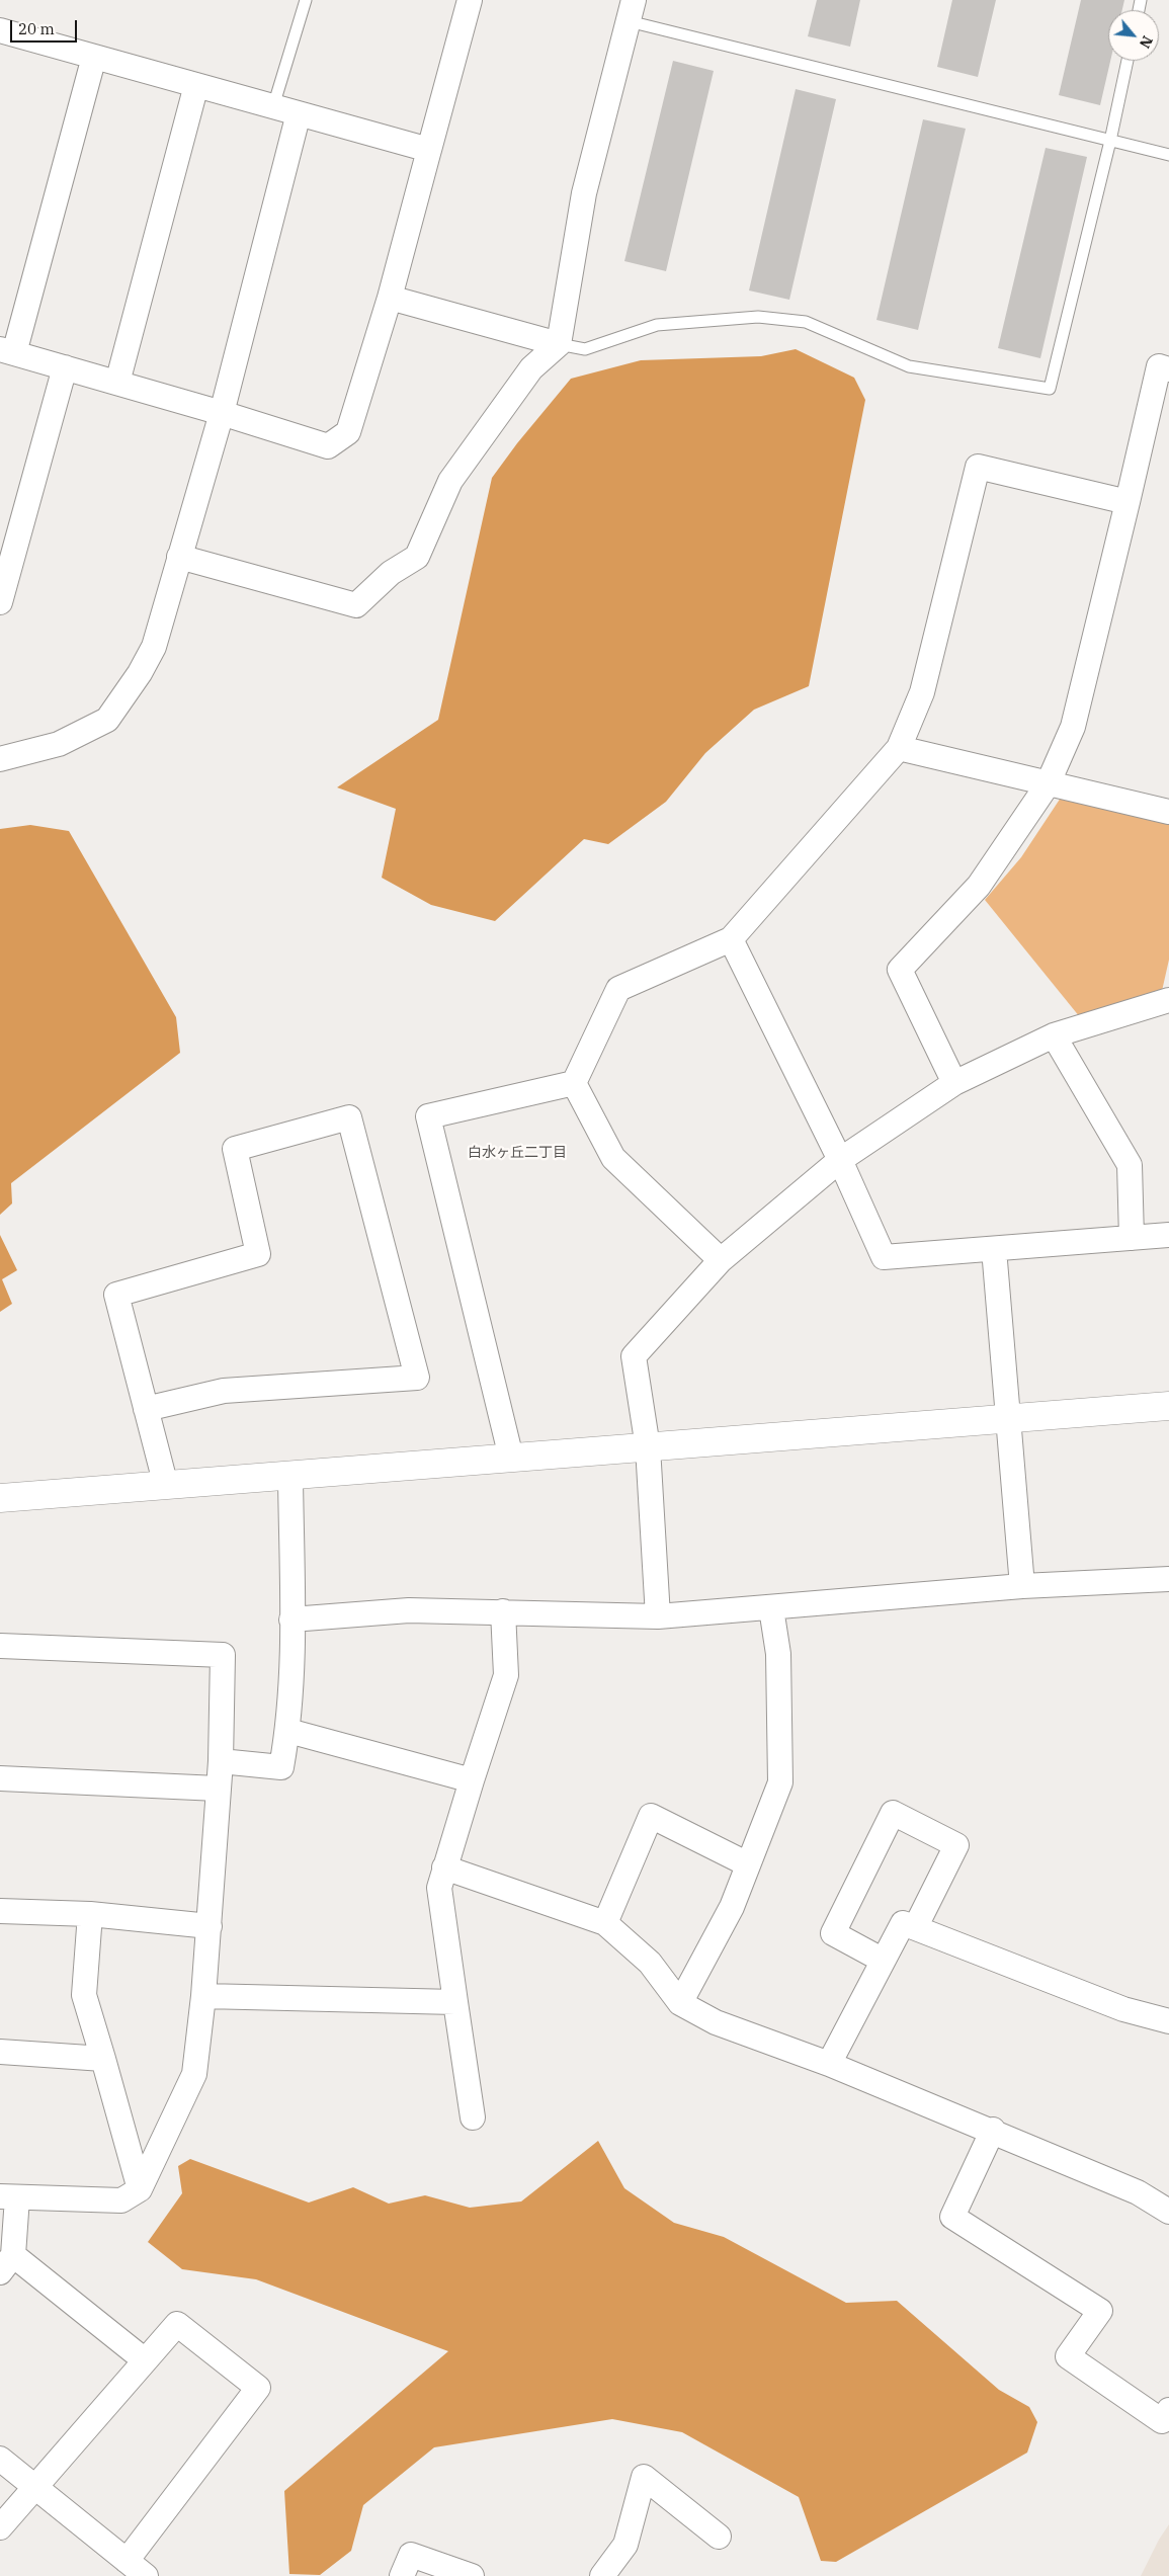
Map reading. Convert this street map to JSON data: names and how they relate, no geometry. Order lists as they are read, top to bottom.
{
  "districts": ["白水ヶ丘二丁目"],
  "scale_bar": "20 m",
  "north": "bottom right"
}
